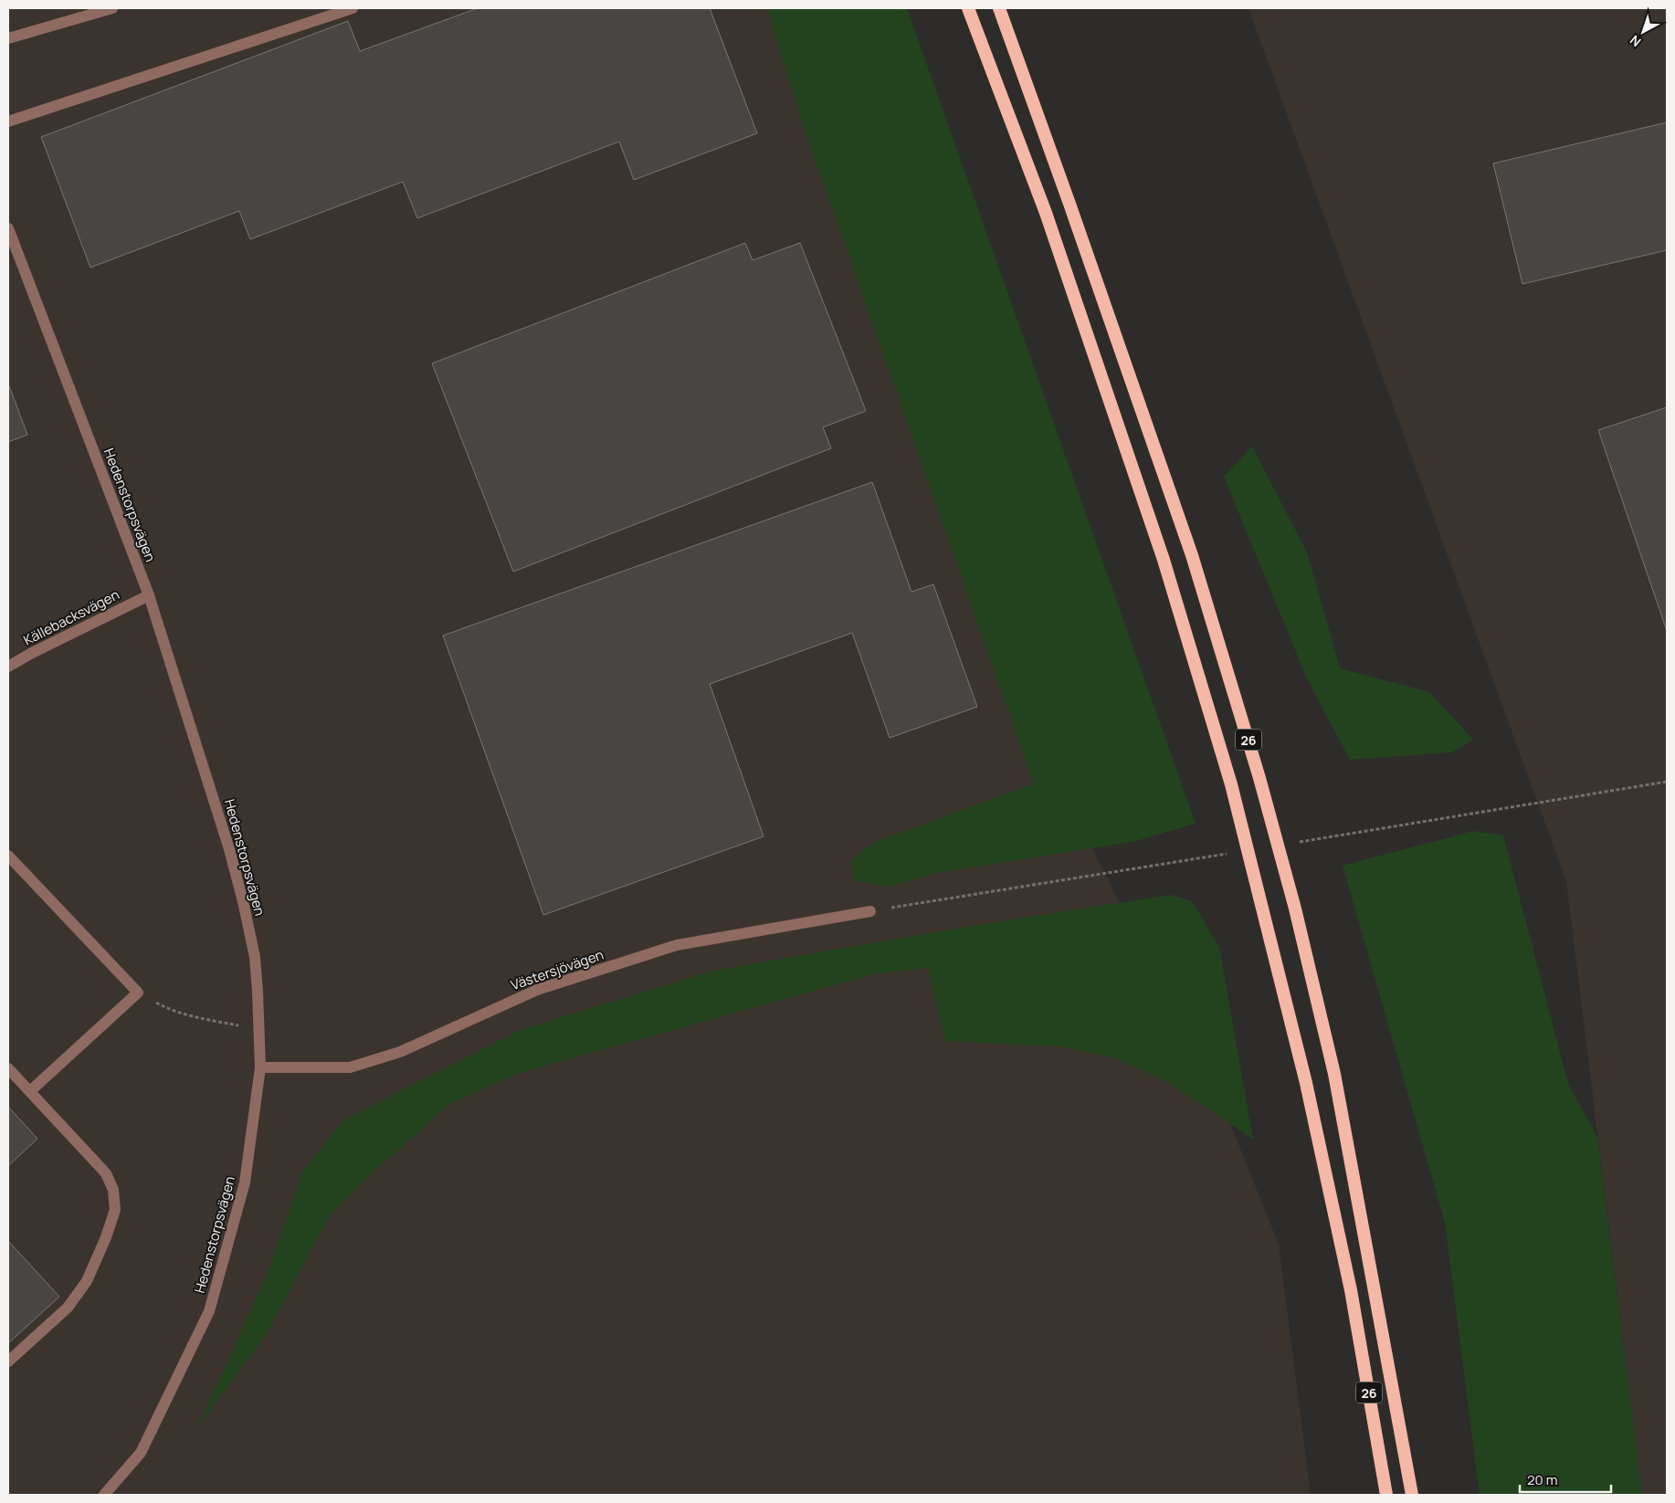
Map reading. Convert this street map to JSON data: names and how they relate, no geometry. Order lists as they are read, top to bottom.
{
  "streets": {
    "highway": ["26"],
    "street": ["Hedenstorpsvägen", "Källebacksvägen", "Västersjövägen"]
  },
  "crossings": [
    ["Hedenstorpsvägen", "Källebacksvägen"],
    ["Hedenstorpsvägen", "Västersjövägen"]
  ],
  "scale_bar": "20 m",
  "north": "bottom left"
}
